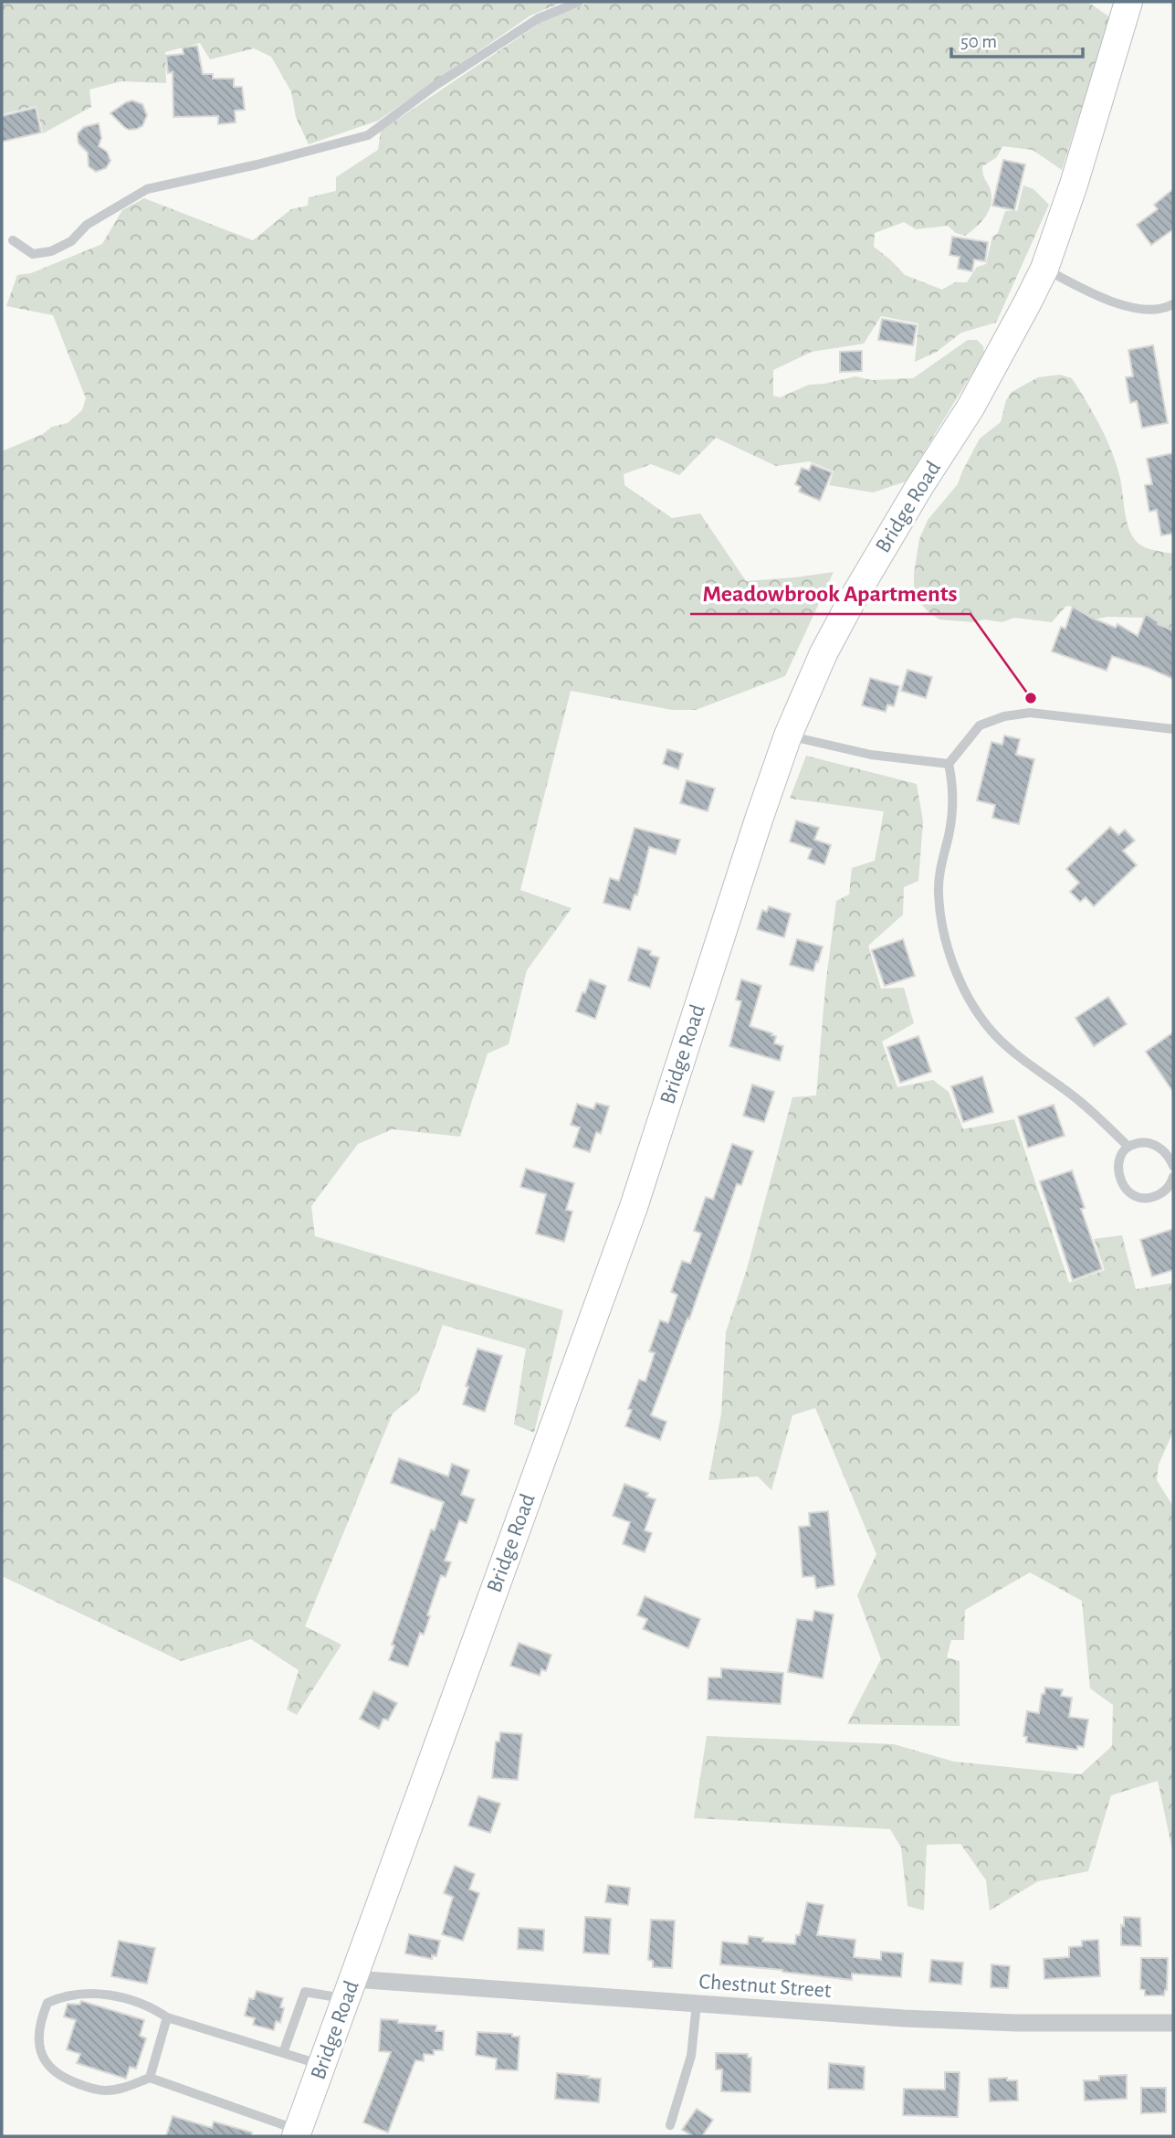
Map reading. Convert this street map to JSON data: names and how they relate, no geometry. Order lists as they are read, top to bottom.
{
  "streets": {
    "main road": ["Bridge Road"],
    "street": ["Chestnut Street"]
  },
  "crossings": [
    ["Bridge Road", "Chestnut Street"]
  ],
  "places": ["Meadowbrook Apartments"],
  "scale_bar": "50 m"
}
